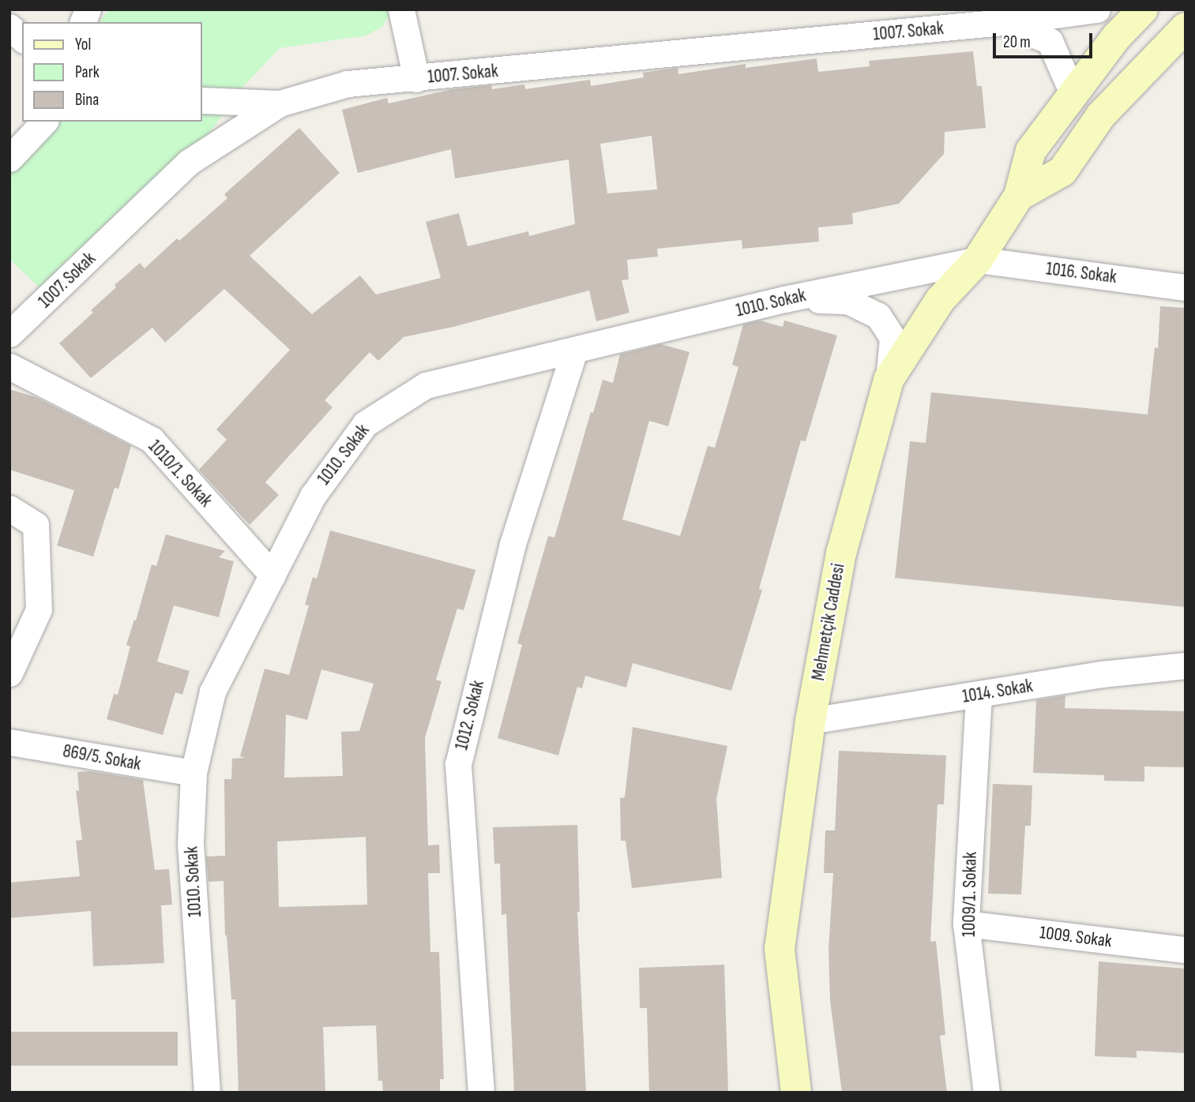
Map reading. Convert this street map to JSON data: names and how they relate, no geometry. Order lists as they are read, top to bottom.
{
  "streets": {
    "main road": ["Mehmetçik Caddesi"],
    "street": [
      "1007. Sokak",
      "1016. Sokak",
      "1010. Sokak",
      "1010/1. Sokak",
      "1014. Sokak",
      "1012. Sokak",
      "869/5. Sokak",
      "1009/1. Sokak",
      "1009. Sokak"
    ]
  },
  "crossings": [
    ["1016. Sokak", "1010. Sokak"],
    ["1016. Sokak", "Mehmetçik Caddesi"],
    ["1010. Sokak", "1010/1. Sokak"],
    ["1010. Sokak", "Mehmetçik Caddesi"],
    ["1010. Sokak", "1012. Sokak"],
    ["1010. Sokak", "869/5. Sokak"],
    ["Mehmetçik Caddesi", "1014. Sokak"],
    ["1014. Sokak", "1009/1. Sokak"],
    ["1009/1. Sokak", "1009. Sokak"]
  ],
  "legend": ["Yol", "Park", "Bina"],
  "scale_bar": "20 m"
}
